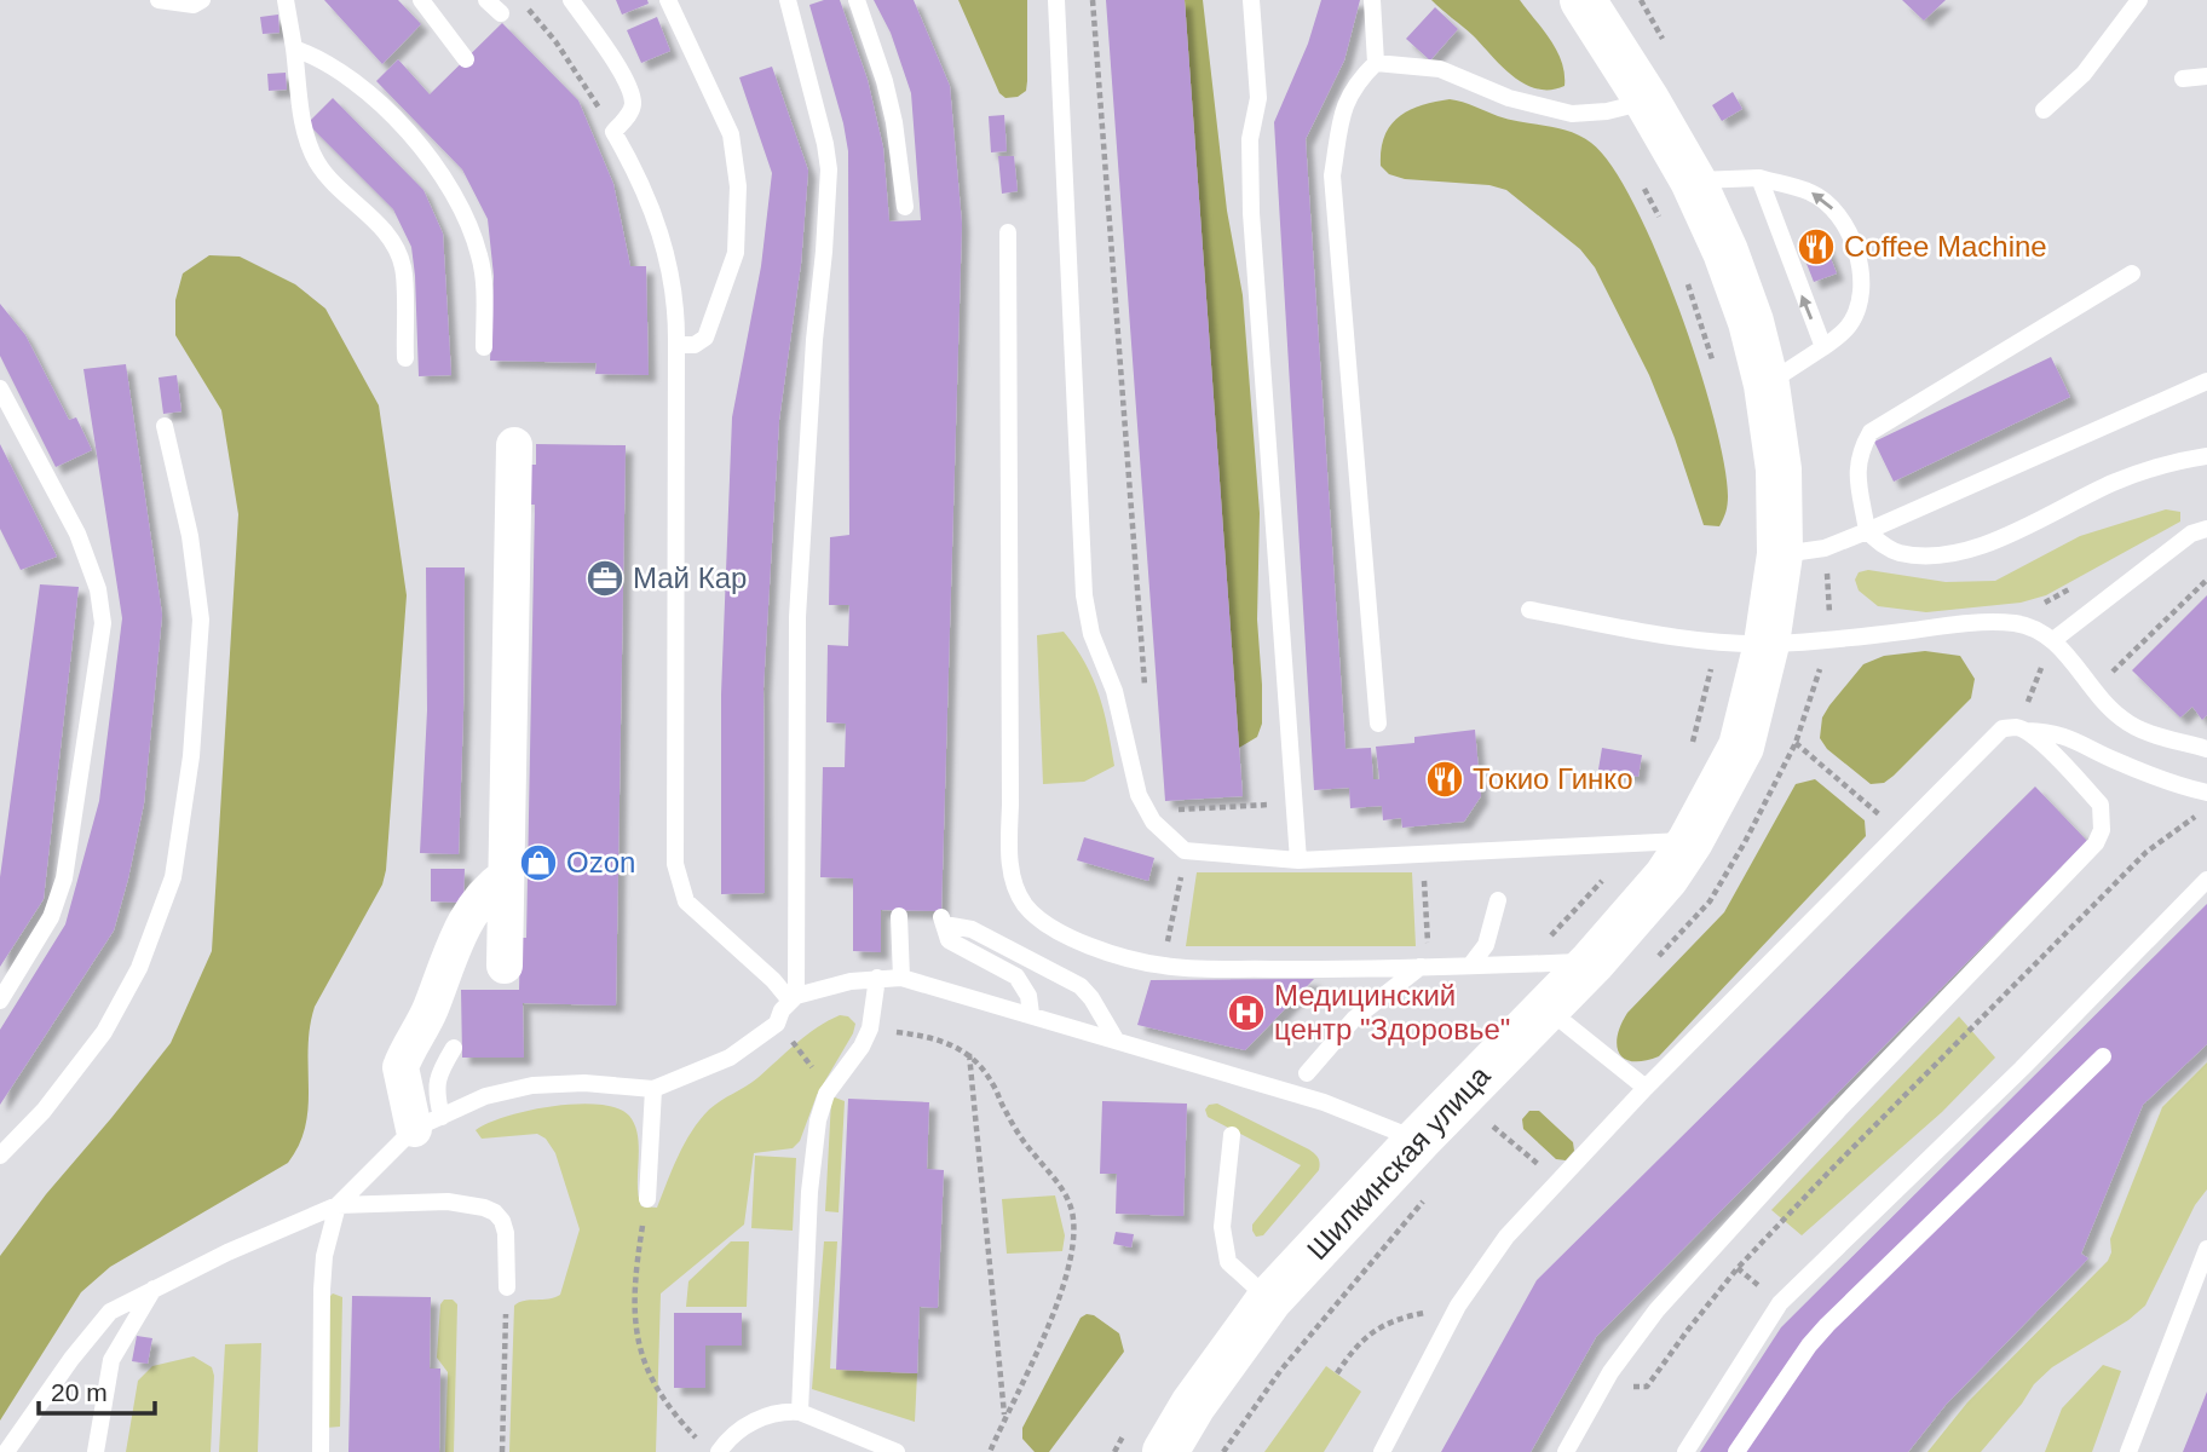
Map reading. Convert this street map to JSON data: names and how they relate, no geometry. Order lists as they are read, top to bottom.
{
  "streets": {
    "main road": ["Шилкинская улица"]
  },
  "places": {
    "restaurant": ["Coffee Machine", "Токио Гинко"],
    "office": ["Май Кар"],
    "shop": ["Ozon"],
    "hospital": ["Медицинский центр \"Здоровье\""]
  },
  "scale_bar": "20 m"
}
